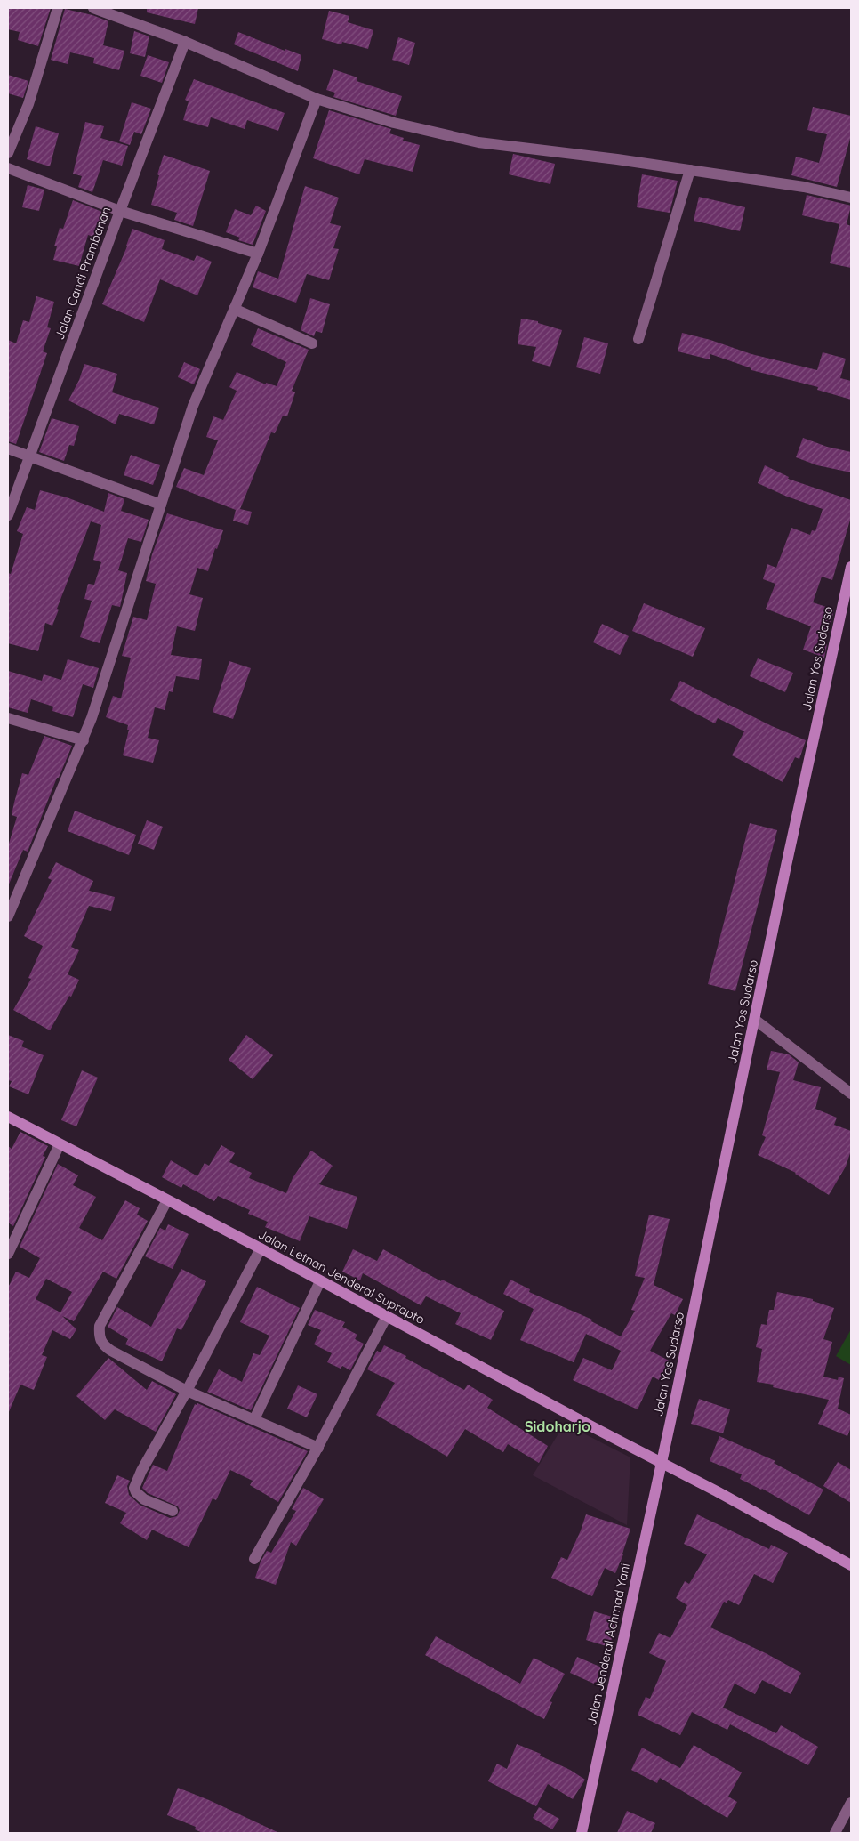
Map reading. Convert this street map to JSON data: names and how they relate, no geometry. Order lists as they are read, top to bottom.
{
  "streets": {
    "main road": ["Jalan Yos Sudarso", "Jalan Letnan Jenderal Suprapto", "Jalan Jenderal Achmad Yani"],
    "street": ["Jalan Candi Prambanan"]
  },
  "crossings": [
    ["Jalan Yos Sudarso", "Jalan Letnan Jenderal Suprapto"],
    ["Jalan Yos Sudarso", "Jalan Jenderal Achmad Yani"],
    ["Jalan Letnan Jenderal Suprapto", "Jalan Jenderal Achmad Yani"]
  ],
  "districts": ["Sidoharjo"]
}
